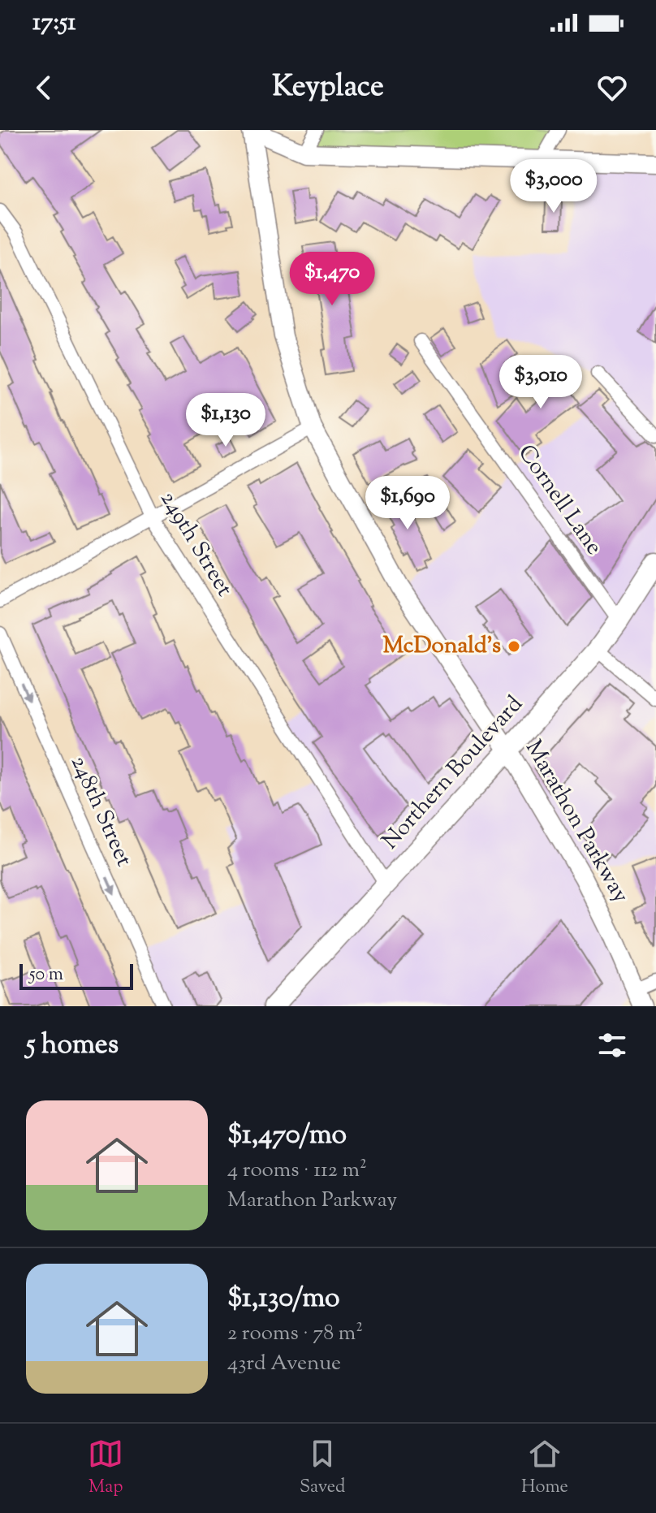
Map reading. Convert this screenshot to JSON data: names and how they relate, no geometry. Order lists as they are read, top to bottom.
{
  "streets": {
    "main road": ["Northern Boulevard"],
    "street": [
      "Cornell Lane",
      "249th Street",
      "248th Street",
      "Marathon Parkway"
    ]
  },
  "crossings": [
    ["Cornell Lane", "Northern Boulevard"],
    ["249th Street", "Northern Boulevard"],
    ["Northern Boulevard", "Marathon Parkway"]
  ],
  "one_way": ["248th Street"],
  "places": ["McDonald's"],
  "scale_bar": "50 m",
  "page": {
    "status": "17:51",
    "header": "Keyplace",
    "price": [
      "$3,000",
      "$1,470",
      "$3,010",
      "$1,130",
      "$1,690"
    ],
    "scale": "50 m",
    "heading": "5 homes",
    "list": [
      {
        "name": "$1,470/mo",
        "note": "4 rooms · 112 m² · Marathon Parkway"
      },
      {
        "name": "$1,130/mo",
        "note": "2 rooms · 78 m² · 43rd Avenue"
      }
    ],
    "tabs": ["Map", "Saved", "Home"]
  }
}
